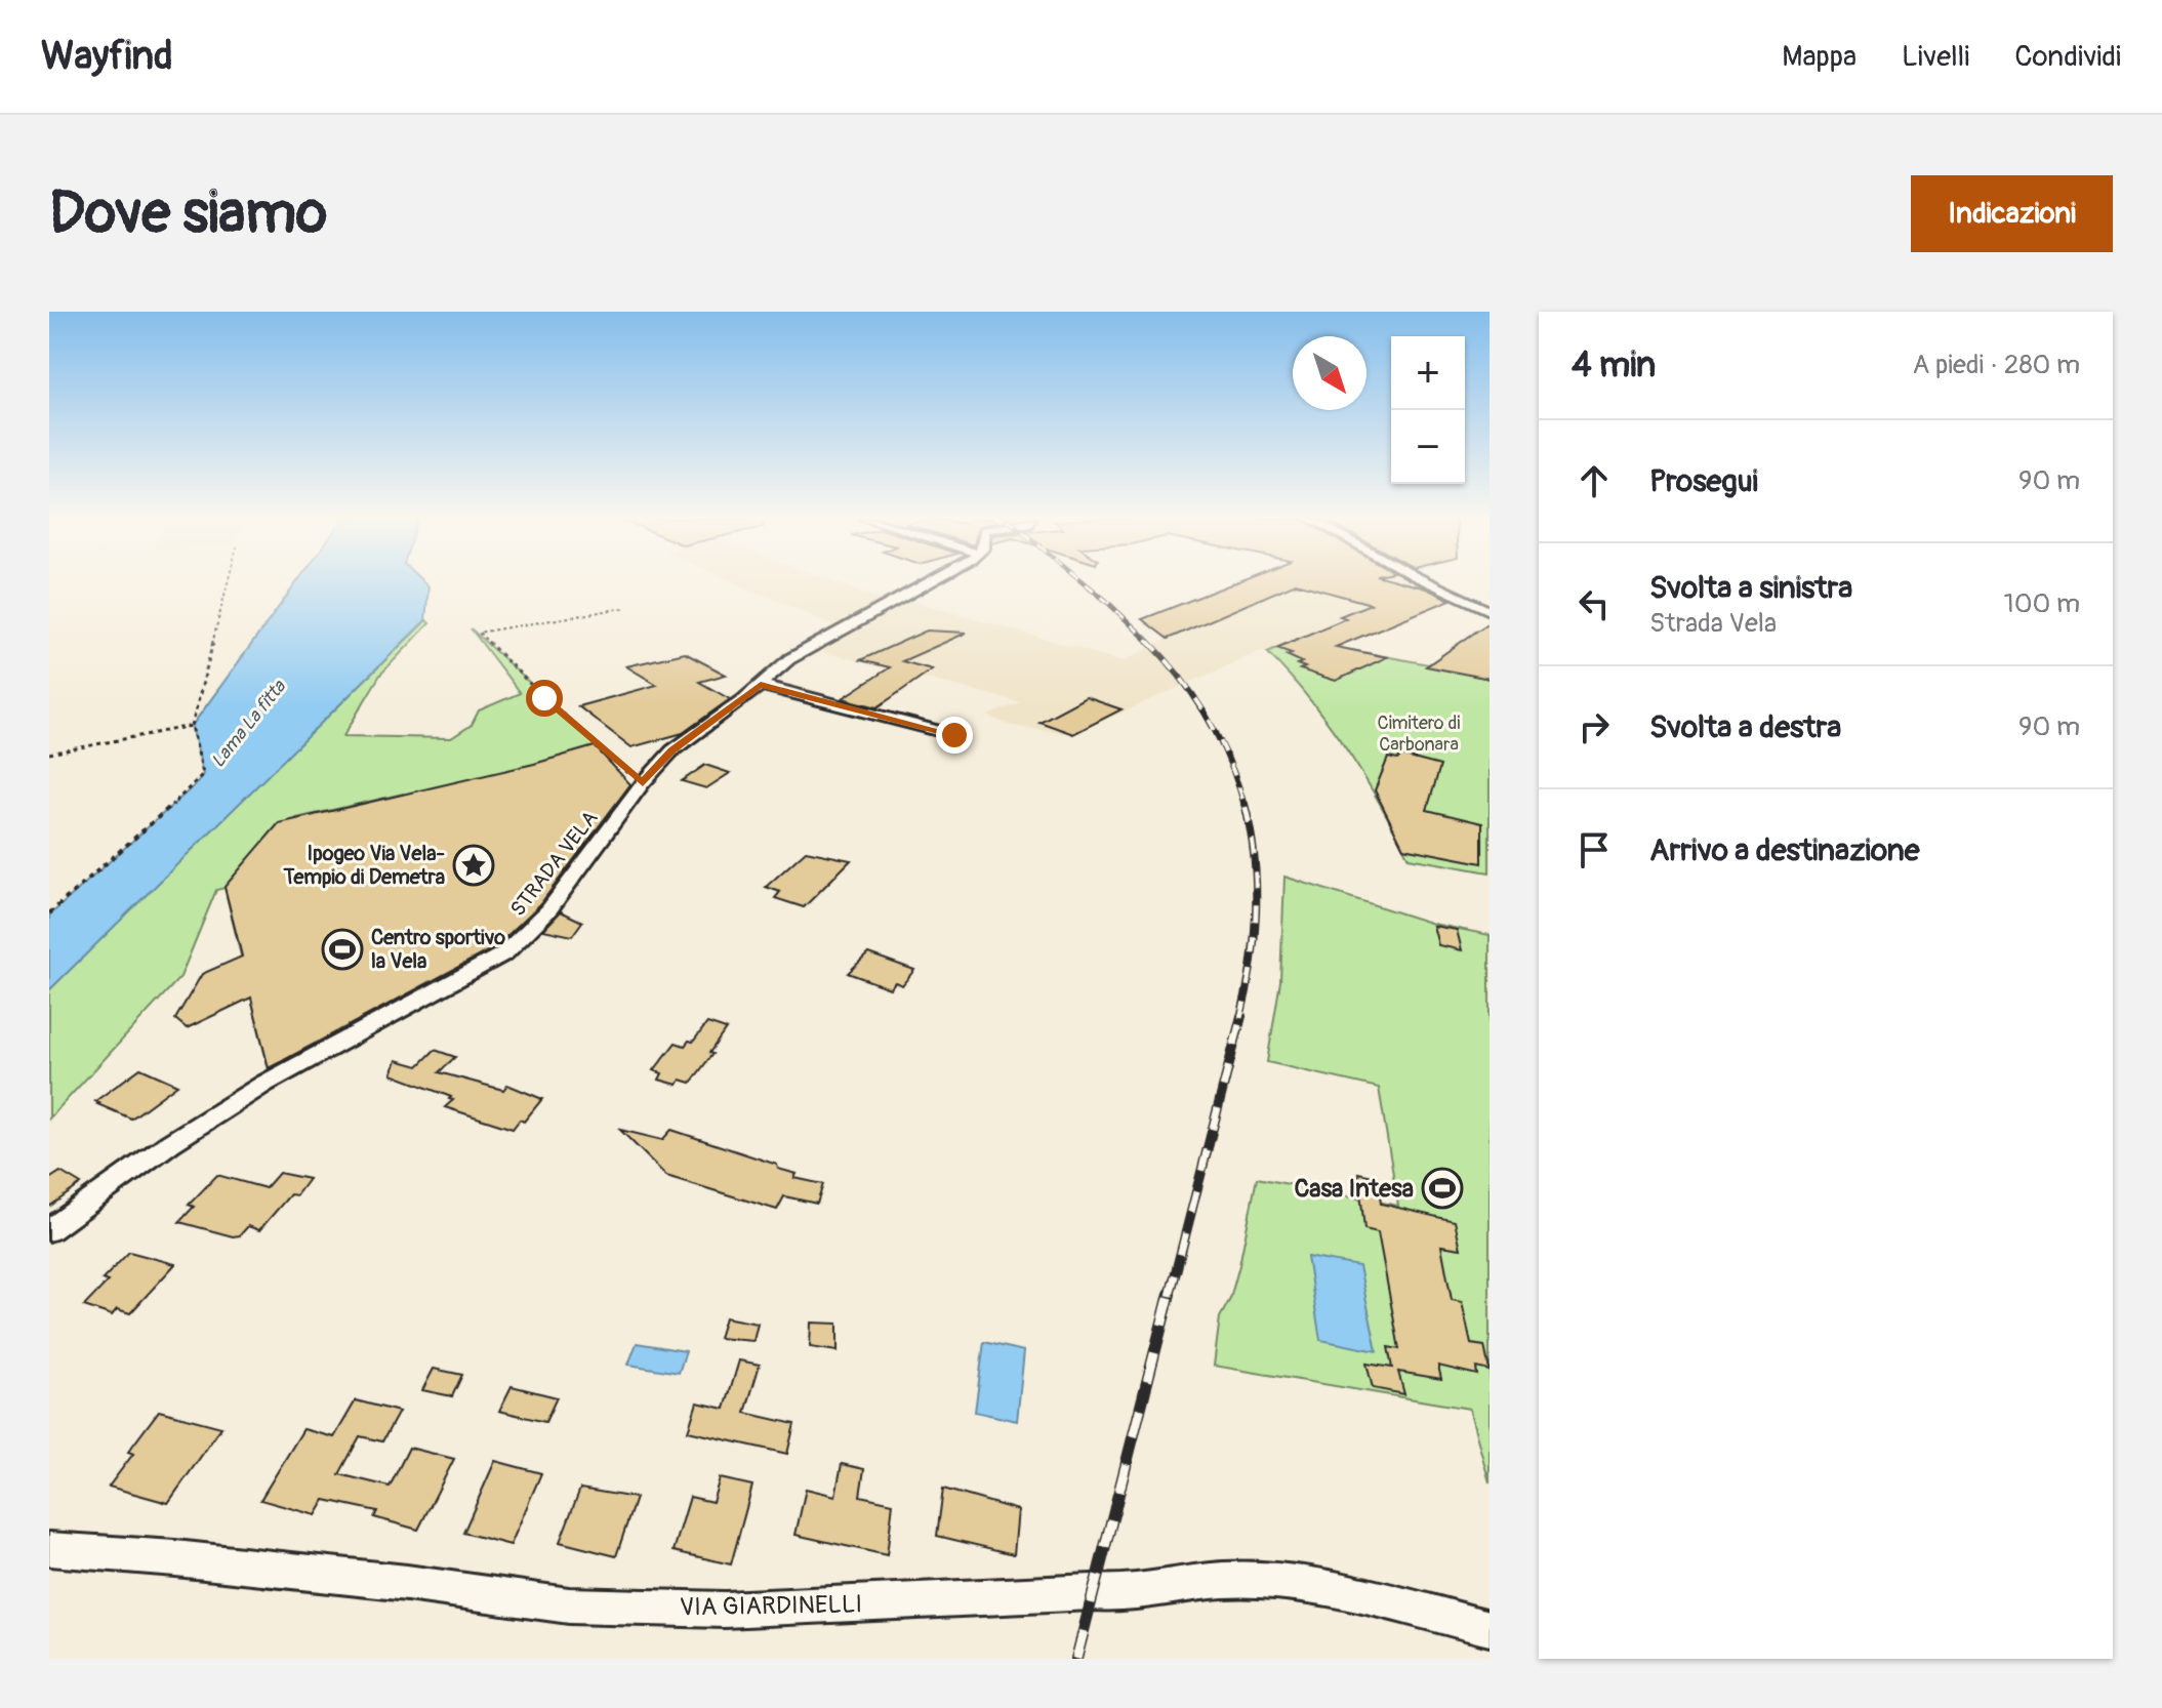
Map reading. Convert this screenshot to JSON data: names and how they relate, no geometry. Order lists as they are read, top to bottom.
{
  "streets": {
    "street": ["STRADA VELA", "VIA GIARDINELLI"]
  },
  "water": ["Lama La fitta"],
  "parks": ["Cimitero di Carbonara"],
  "places": {
    "place": ["Ipogeo Via Vela- Tempio di Demetra"],
    "sports": ["Centro sportivo la Vela", "Casa Intesa"]
  },
  "north": "bottom right",
  "page": {
    "header": "Wayfind",
    "nav": ["Mappa", "Livelli", "Condividi"],
    "buttons": "Indicazioni",
    "title": "Dove siamo",
    "heading": ["4 min", "A piedi · 280 m"],
    "map_buttons": ["+", "−"],
    "list": [
      ["Prosegui", "90 m"],
      ["Svolta a sinistra", "Strada Vela", "100 m"],
      ["Svolta a destra", "90 m"],
      "Arrivo a destinazione"
    ]
  }
}
